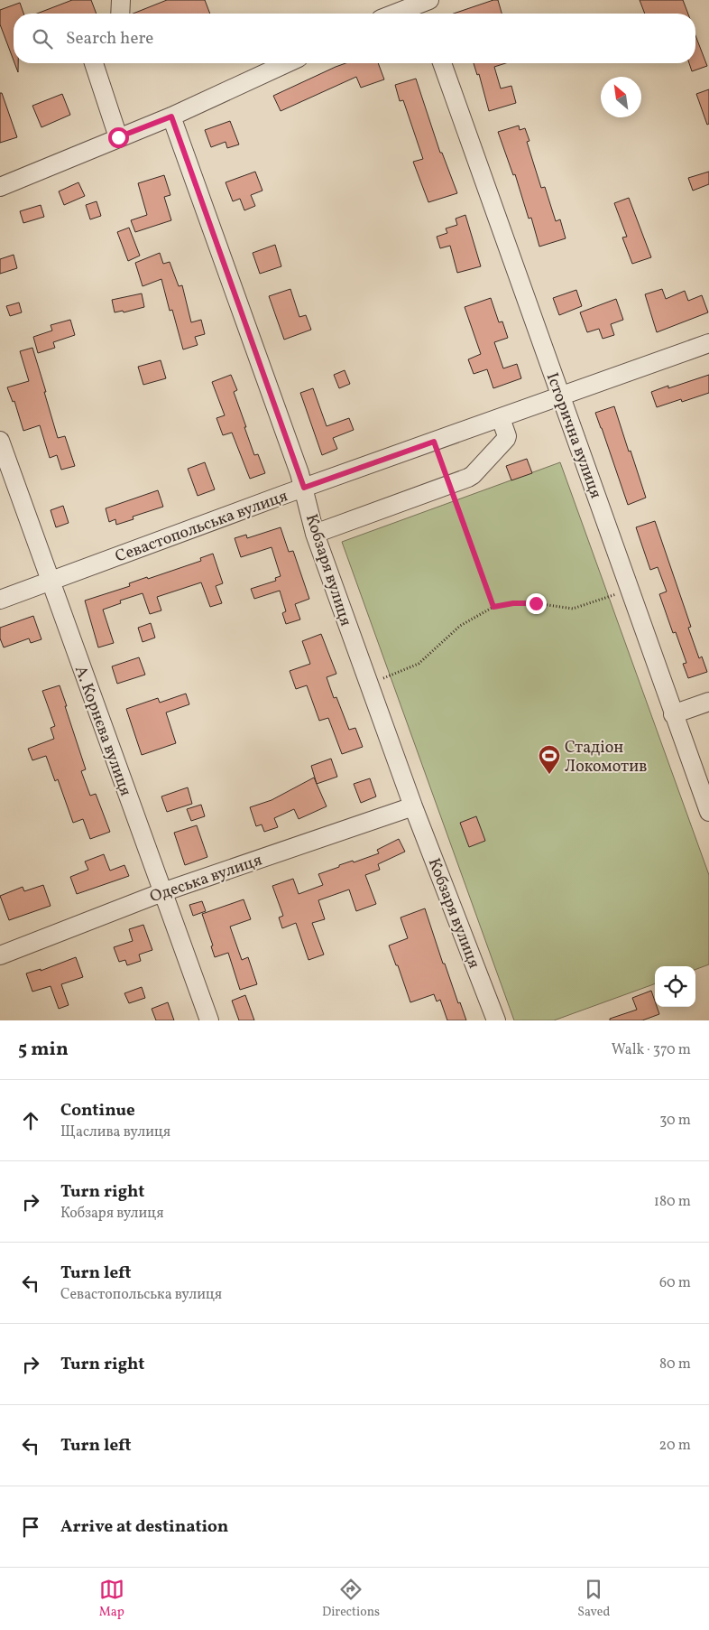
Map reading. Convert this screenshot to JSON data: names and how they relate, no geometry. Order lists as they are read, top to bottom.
{
  "streets": {
    "street": [
      "Історична вулиця",
      "Севастопольська вулиця",
      "Кобзаря вулиця",
      "А. Корнєва вулиця",
      "Одеська вулиця"
    ]
  },
  "crossings": [
    ["Історична вулиця", "Севастопольська вулиця"],
    ["Севастопольська вулиця", "Кобзаря вулиця"],
    ["Севастопольська вулиця", "А. Корнєва вулиця"],
    ["Кобзаря вулиця", "Одеська вулиця"],
    ["А. Корнєва вулиця", "Одеська вулиця"]
  ],
  "places": {
    "sports": ["Стадіон Локомотив"]
  },
  "north": "top left",
  "page": {
    "search": "Search here",
    "heading": ["5 min", "Walk · 370 m"],
    "list": [
      ["Continue", "Щаслива вулиця", "30 m"],
      ["Turn right", "Кобзаря вулиця", "180 m"],
      ["Turn left", "Севастопольська вулиця", "60 m"],
      ["Turn right", "80 m"],
      ["Turn left", "20 m"],
      "Arrive at destination"
    ],
    "nav": ["Map", "Directions", "Saved"]
  }
}
